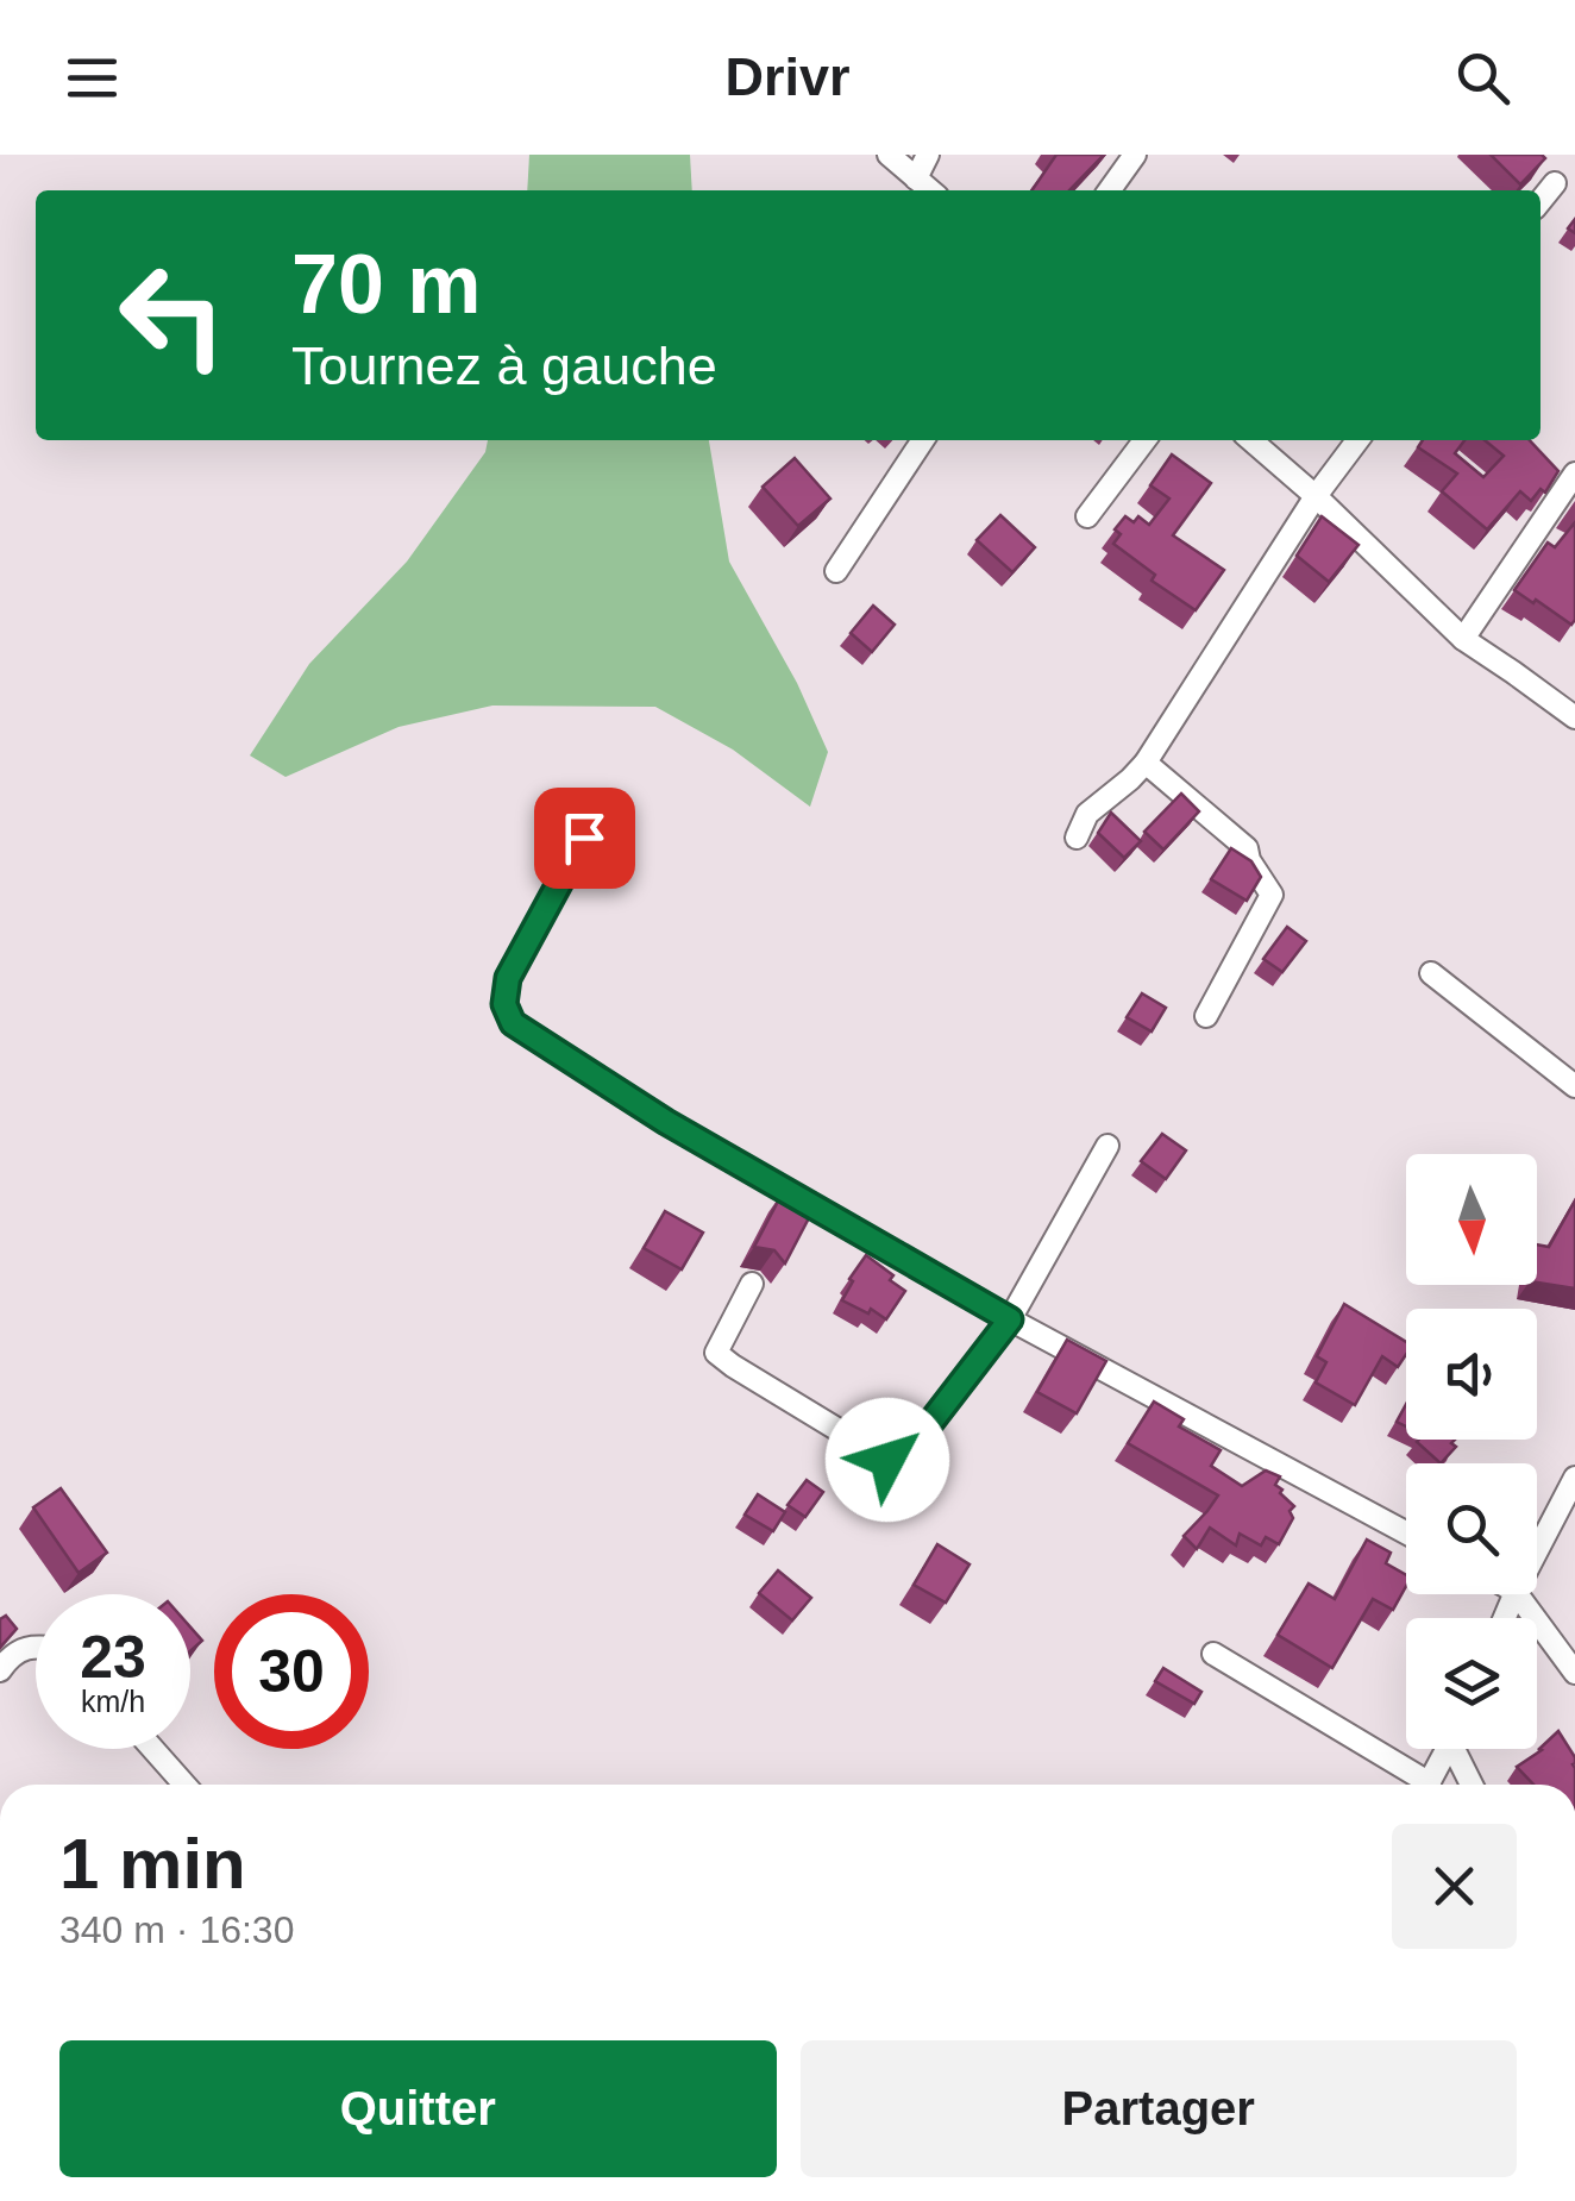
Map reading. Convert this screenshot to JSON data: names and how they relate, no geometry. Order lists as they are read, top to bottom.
{
  "north": "bottom",
  "page": {
    "header": "Drivr",
    "turn": ["70 m", "Tournez à gauche"],
    "speed": "23 km/h",
    "limit": "30",
    "heading": ["1 min", "340 m · 16:30"],
    "buttons": ["Quitter", "Partager"]
  }
}
